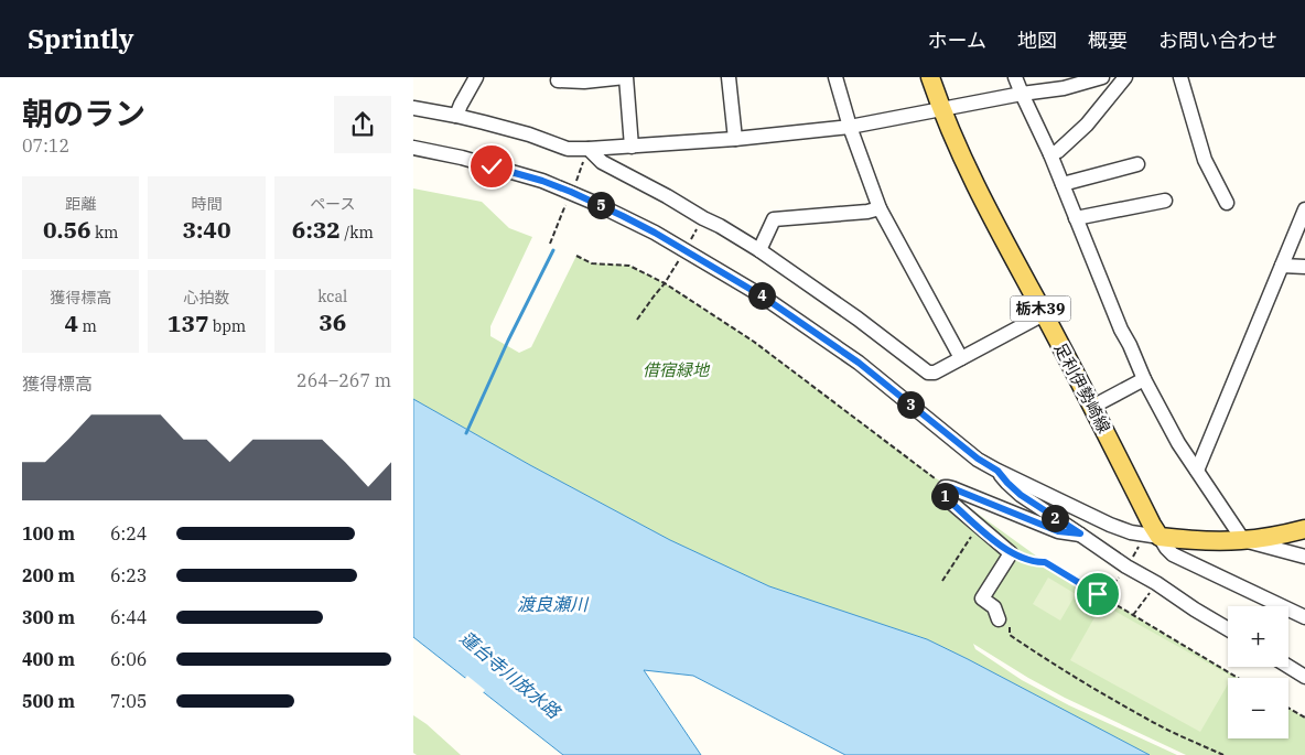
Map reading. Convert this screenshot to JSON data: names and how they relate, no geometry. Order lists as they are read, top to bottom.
{
  "streets": {
    "main road": ["栃木39", "足利伊勢崎線"]
  },
  "water": ["渡良瀬川", "蓮台寺川放水路"],
  "parks": ["借宿緑地"],
  "page": {
    "header": "Sprintly",
    "nav": [
      "ホーム",
      "地図",
      "概要",
      "お問い合わせ"
    ],
    "heading": ["朝のラン", "07:12"],
    "stats": [
      ["距離", "0.56 km"],
      ["時間", "3:40"],
      ["ペース", "6:32 /km"],
      ["獲得標高", "4 m"],
      ["心拍数", "137 bpm"],
      ["kcal", "36"]
    ],
    "pins": [
      "5",
      "4",
      "3",
      "1",
      "2"
    ],
    "chart": ["獲得標高", "264–267 m"],
    "list": [
      {
        "name": "100 m",
        "note": "6:24"
      },
      {
        "name": "200 m",
        "note": "6:23"
      },
      {
        "name": "300 m",
        "note": "6:44"
      },
      {
        "name": "400 m",
        "note": "6:06"
      },
      {
        "name": "500 m",
        "note": "7:05"
      }
    ],
    "map_buttons": ["+", "−"]
  }
}
